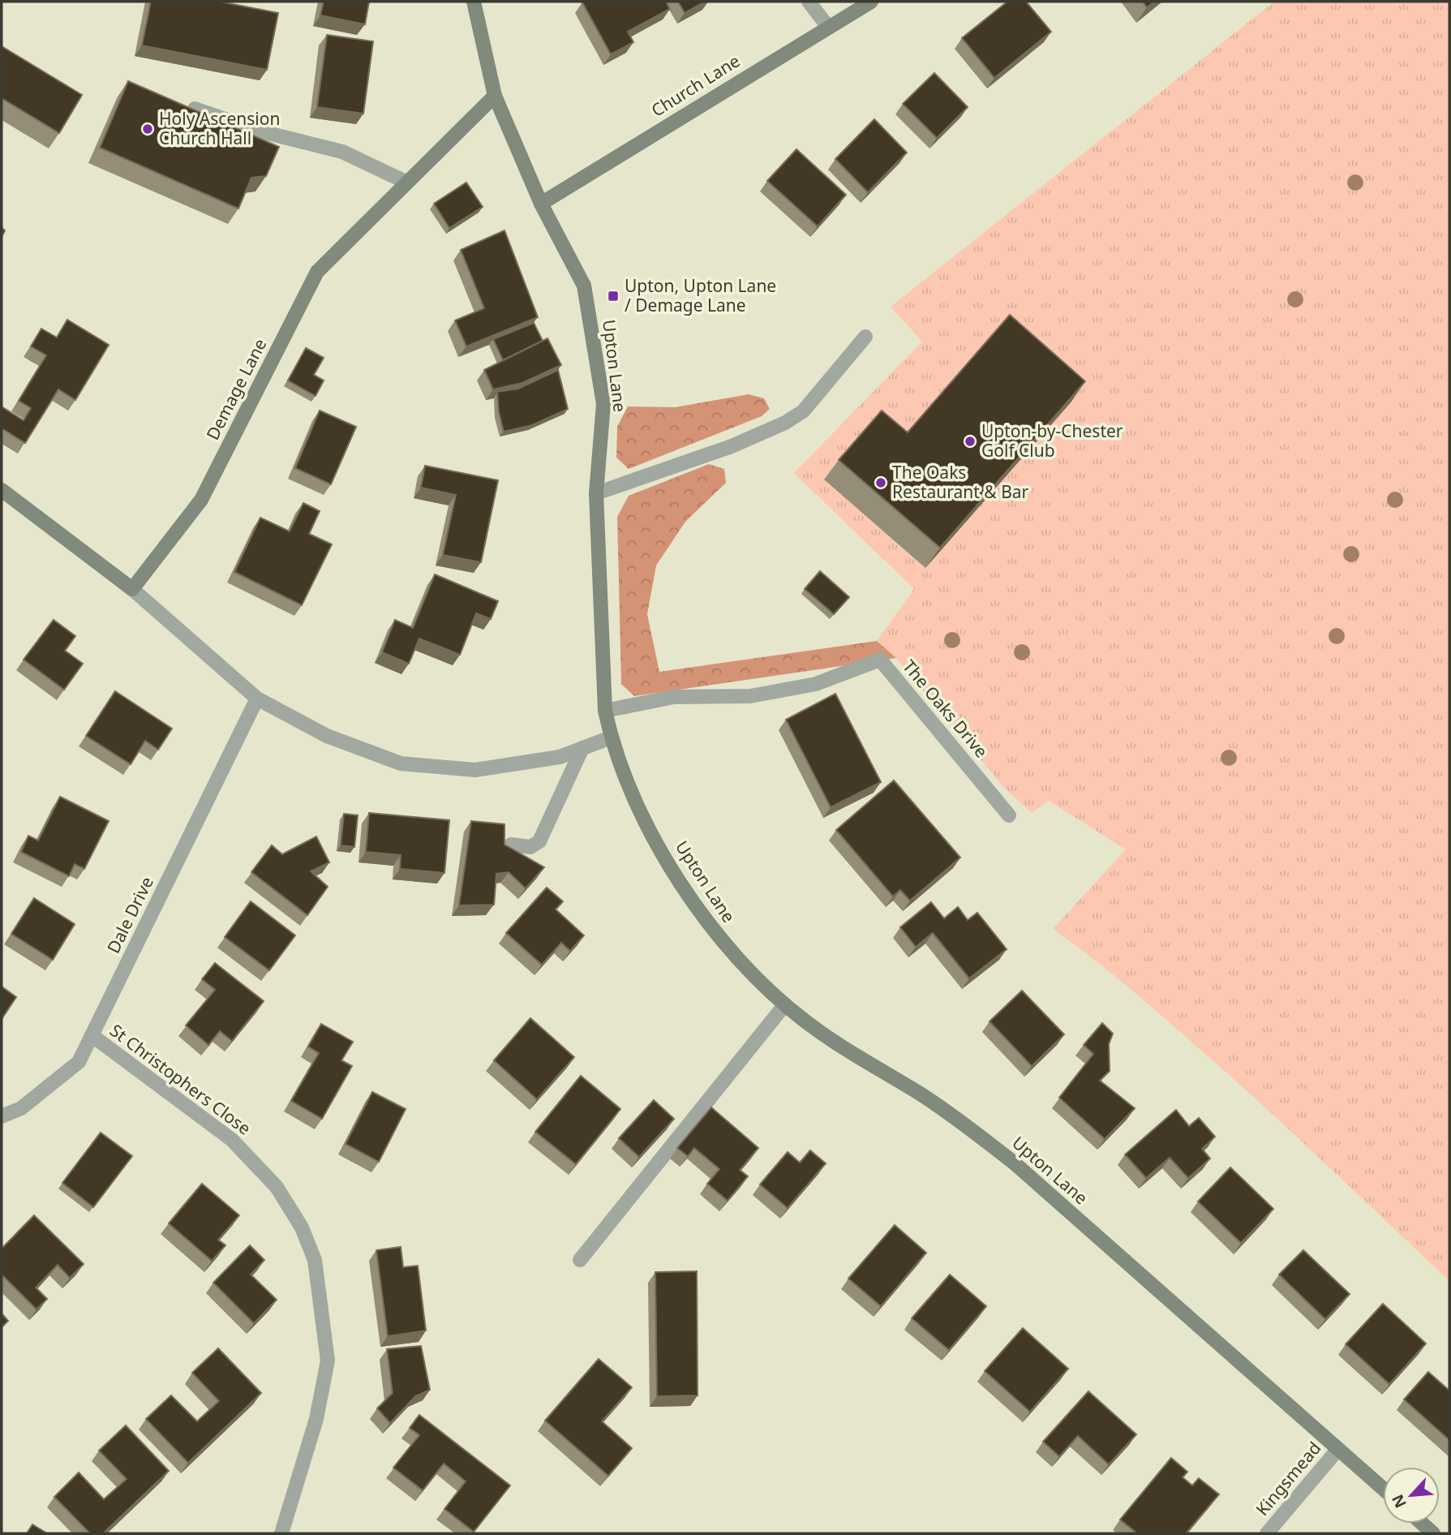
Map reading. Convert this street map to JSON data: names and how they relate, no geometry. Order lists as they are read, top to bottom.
{
  "streets": {
    "street": [
      "Church Lane",
      "Upton Lane",
      "Demage Lane",
      "The Oaks Drive",
      "Dale Drive",
      "St Christophers Close",
      "Kingsmead"
    ]
  },
  "crossings": [
    ["Church Lane", "Upton Lane"],
    ["Upton Lane", "Demage Lane"],
    ["Upton Lane", "The Oaks Drive"],
    ["Upton Lane", "Kingsmead"],
    ["Dale Drive", "St Christophers Close"]
  ],
  "places": {
    "other": ["Holy Ascension Church Hall", "Upton-by-Chester Golf Club", "The Oaks Restaurant & Bar"],
    "transit": ["Upton, Upton Lane / Demage Lane"]
  },
  "north": "bottom left"
}
